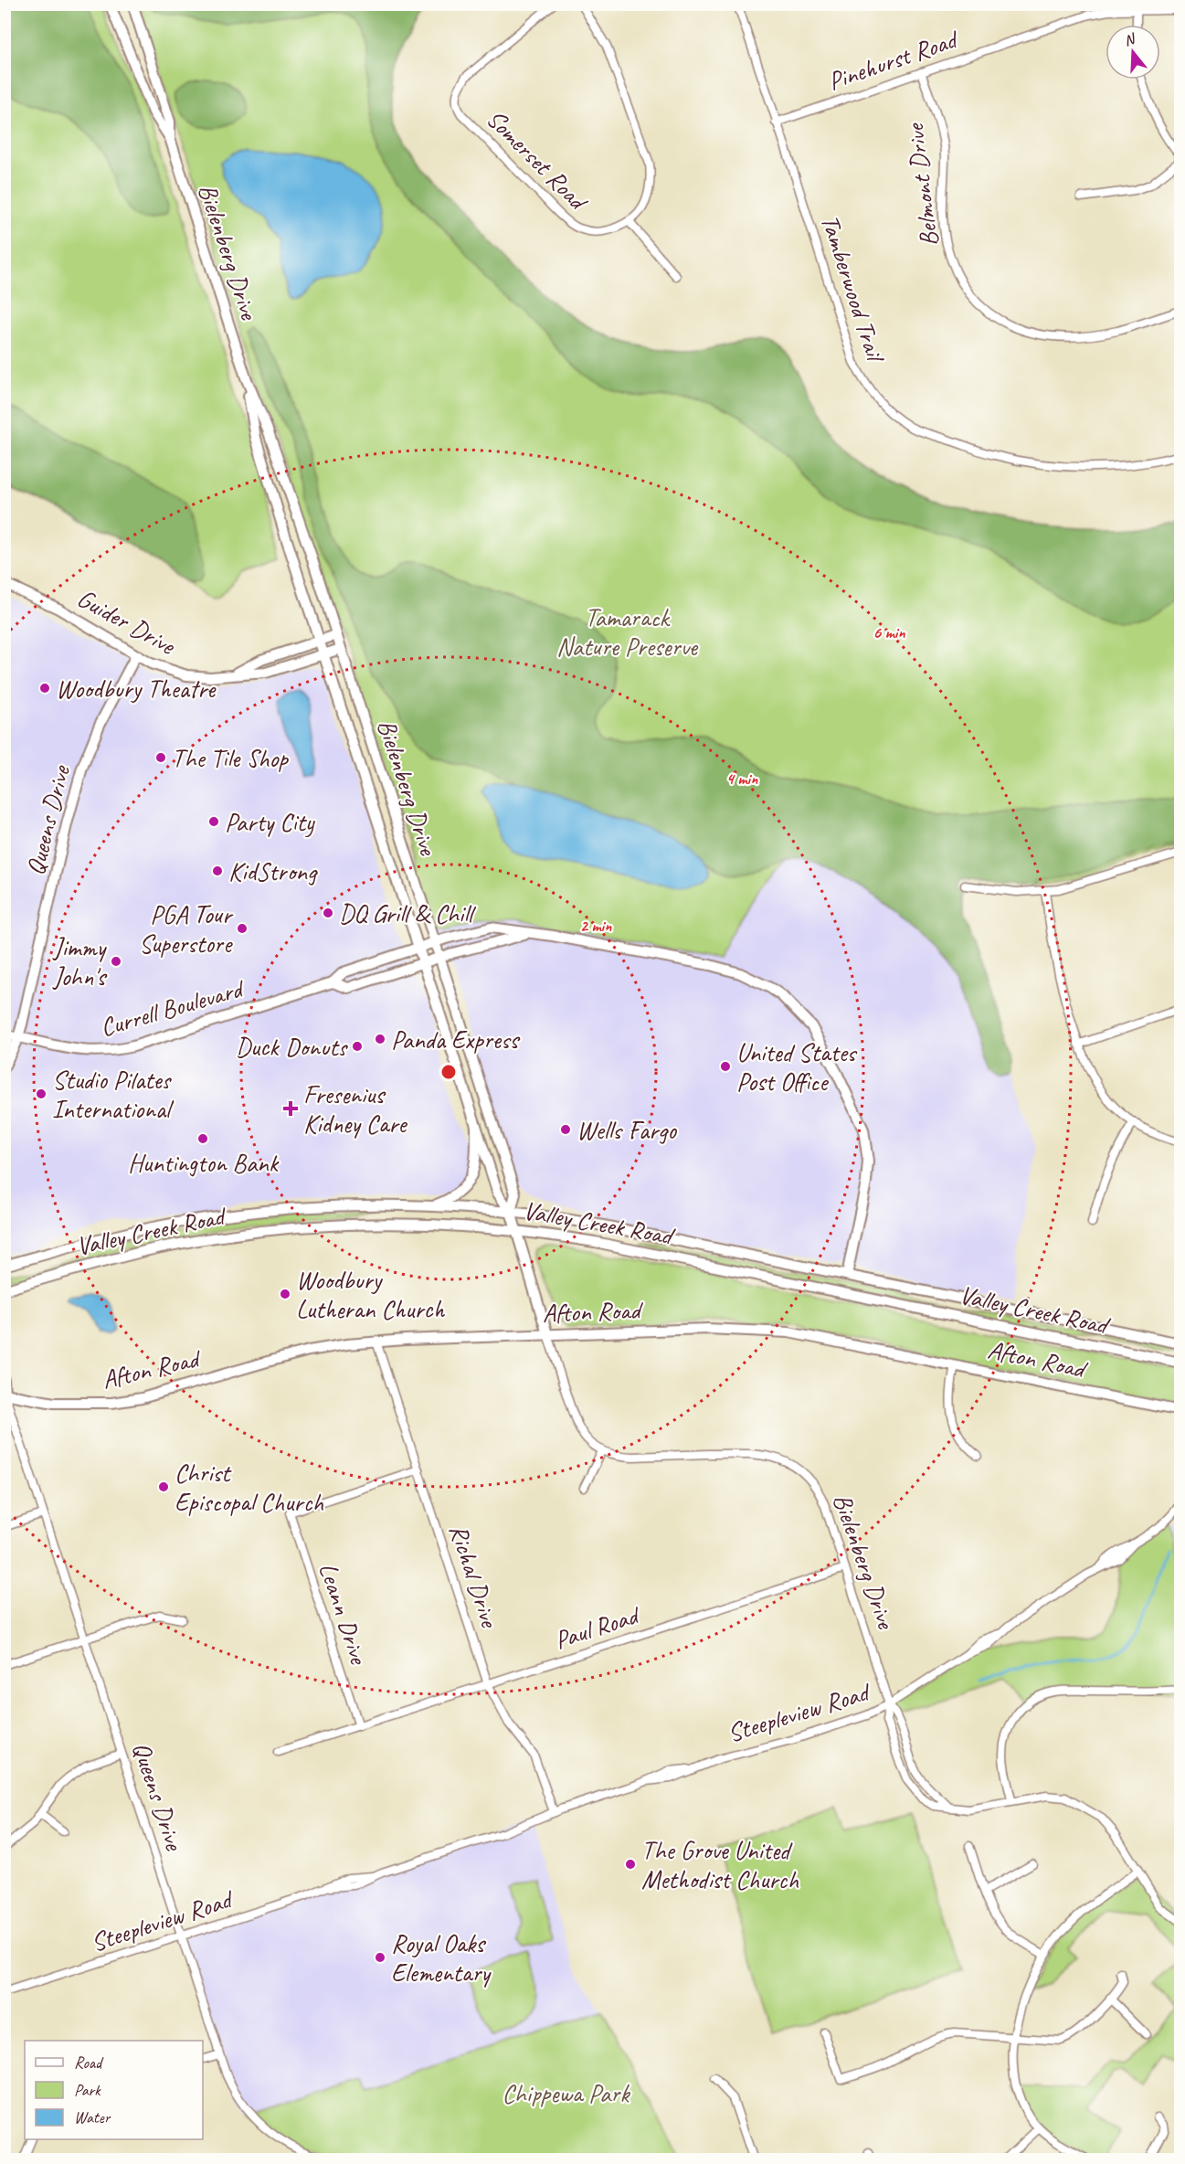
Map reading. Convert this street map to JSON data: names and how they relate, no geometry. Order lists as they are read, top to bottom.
{
  "streets": {
    "street": [
      "Pinehurst Road",
      "Somerset Road",
      "Belmont Drive",
      "Bielenberg Drive",
      "Tamberwood Trail",
      "Guider Drive",
      "Queens Drive",
      "Currell Boulevard",
      "Valley Creek Road",
      "Afton Road",
      "Richal Drive",
      "Leann Drive",
      "Paul Road",
      "Steepleview Road"
    ]
  },
  "crossings": [
    ["Pinehurst Road", "Belmont Drive"],
    ["Pinehurst Road", "Tamberwood Trail"],
    ["Bielenberg Drive", "Guider Drive"],
    ["Bielenberg Drive", "Currell Boulevard"],
    ["Bielenberg Drive", "Valley Creek Road"],
    ["Bielenberg Drive", "Afton Road"],
    ["Bielenberg Drive", "Paul Road"],
    ["Bielenberg Drive", "Steepleview Road"],
    ["Guider Drive", "Queens Drive"],
    ["Queens Drive", "Currell Boulevard"],
    ["Queens Drive", "Afton Road"],
    ["Queens Drive", "Steepleview Road"],
    ["Currell Boulevard", "Valley Creek Road"],
    ["Afton Road", "Richal Drive"],
    ["Richal Drive", "Leann Drive"],
    ["Richal Drive", "Paul Road"],
    ["Richal Drive", "Steepleview Road"],
    ["Leann Drive", "Paul Road"]
  ],
  "parks": ["Tamarack Nature Preserve", "Chippewa Park"],
  "places": {
    "other": [
      "Woodbury Theatre",
      "The Tile Shop",
      "Party City",
      "KidStrong",
      "DQ Grill & Chill",
      "PGA Tour Superstore",
      "Jimmy John's",
      "Panda Express",
      "Duck Donuts",
      "United States Post Office",
      "Studio Pilates International",
      "Wells Fargo",
      "Huntington Bank",
      "Woodbury Lutheran Church",
      "Christ Episcopal Church",
      "The Grove United Methodist Church",
      "Royal Oaks Elementary"
    ],
    "health": ["Fresenius Kidney Care"]
  },
  "legend": ["Road", "Park", "Water"],
  "north": "top",
  "rings": ["6 min", "4 min", "2 min"]
}
